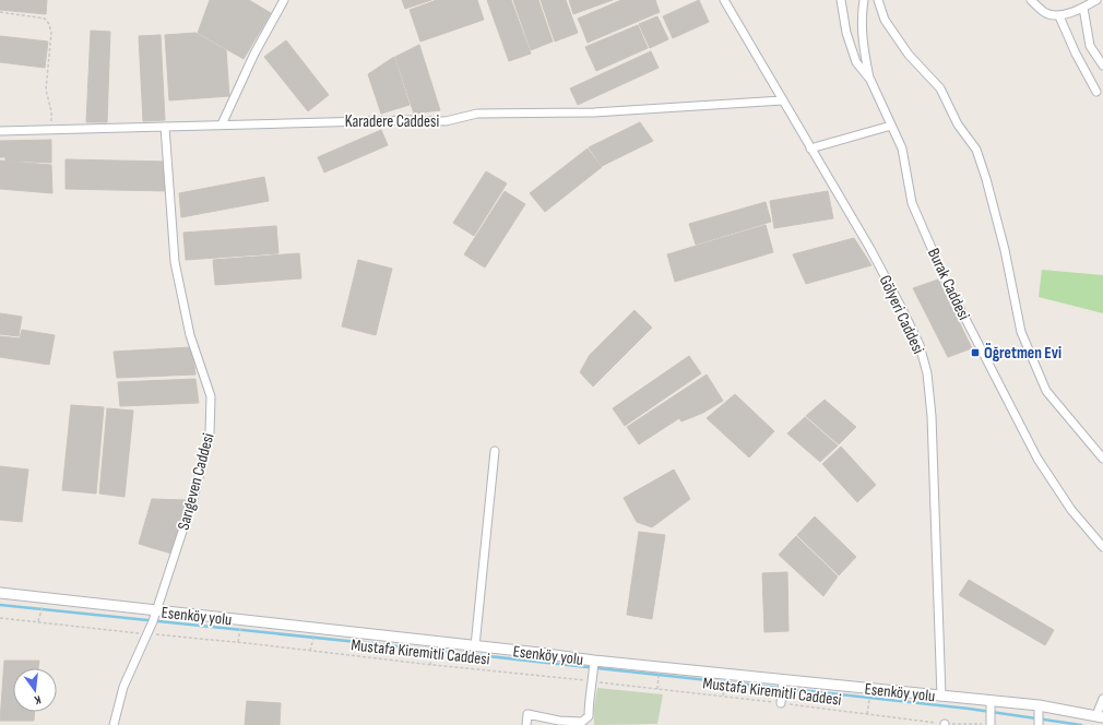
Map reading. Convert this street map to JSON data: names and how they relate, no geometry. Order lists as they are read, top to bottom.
{
  "streets": {
    "street": [
      "Karadere Caddesi",
      "Burak Caddesi",
      "Gölyeri Caddesi",
      "Sarıgeven Caddesi",
      "Esenköy yolu"
    ],
    "path": ["Mustafa Kiremitli Caddesi"]
  },
  "crossings": [
    ["Karadere Caddesi", "Gölyeri Caddesi"],
    ["Karadere Caddesi", "Sarıgeven Caddesi"],
    ["Gölyeri Caddesi", "Esenköy yolu"],
    ["Sarıgeven Caddesi", "Esenköy yolu"],
    ["Sarıgeven Caddesi", "Mustafa Kiremitli Caddesi"]
  ],
  "places": {
    "transit": ["Öğretmen Evi"]
  },
  "north": "bottom"
}
